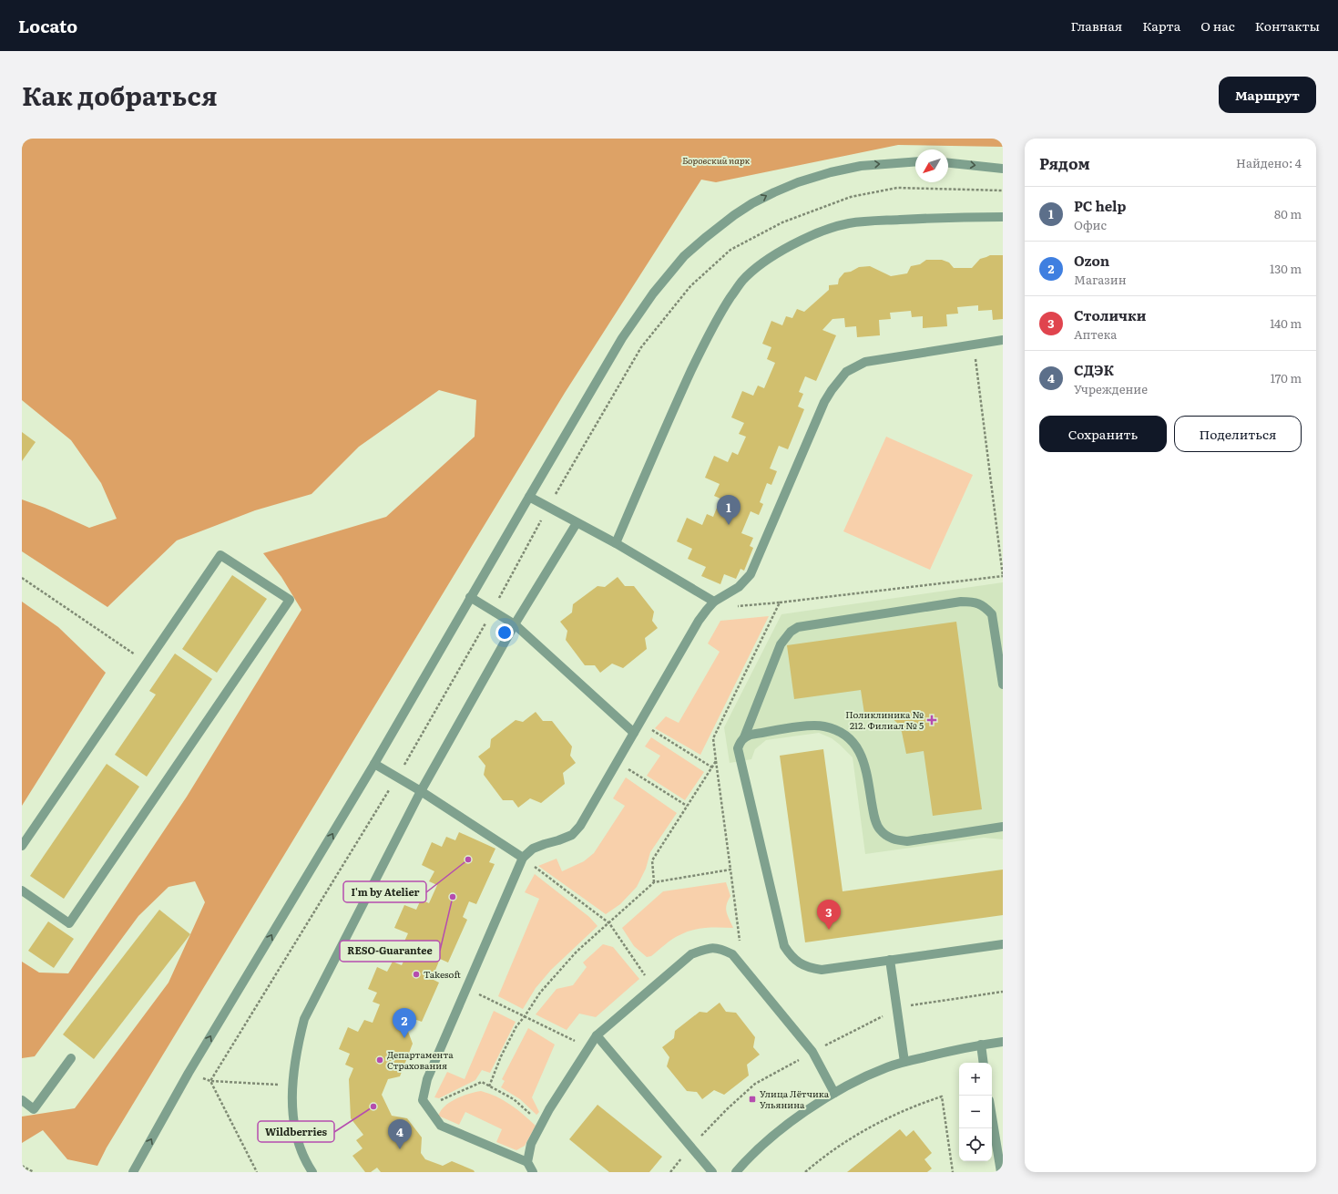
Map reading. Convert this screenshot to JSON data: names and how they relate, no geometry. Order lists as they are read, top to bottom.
{
  "parks": ["Боровский парк"],
  "places": {
    "health": ["Поликлиника № 212. Филиал № 5"],
    "other": [
      "I'm by Atelier",
      "RESO-Guarantee",
      "Takesoft",
      "Департамента Страхования",
      "Wildberries"
    ],
    "transit": ["Улица Лётчика Ульянина"]
  },
  "north": "bottom left",
  "page": {
    "header": "Locato",
    "nav": [
      "Главная",
      "Карта",
      "О нас",
      "Контакты"
    ],
    "title": "Как добраться",
    "buttons": [
      "Маршрут",
      ["Сохранить", "Поделиться"]
    ],
    "heading": ["Рядом", "Найдено: 4"],
    "list": [
      {
        "mark": "1",
        "name": "PC help",
        "note": "Офис",
        "value": "80 m"
      },
      {
        "mark": "2",
        "name": "Ozon",
        "note": "Магазин",
        "value": "130 m"
      },
      {
        "mark": "3",
        "name": "Столички",
        "note": "Аптека",
        "value": "140 m"
      },
      {
        "mark": "4",
        "name": "СДЭК",
        "note": "Учреждение",
        "value": "170 m"
      }
    ],
    "pins": [
      "1",
      "3",
      "2",
      "4"
    ],
    "map_buttons": ["+", "−"]
  }
}
